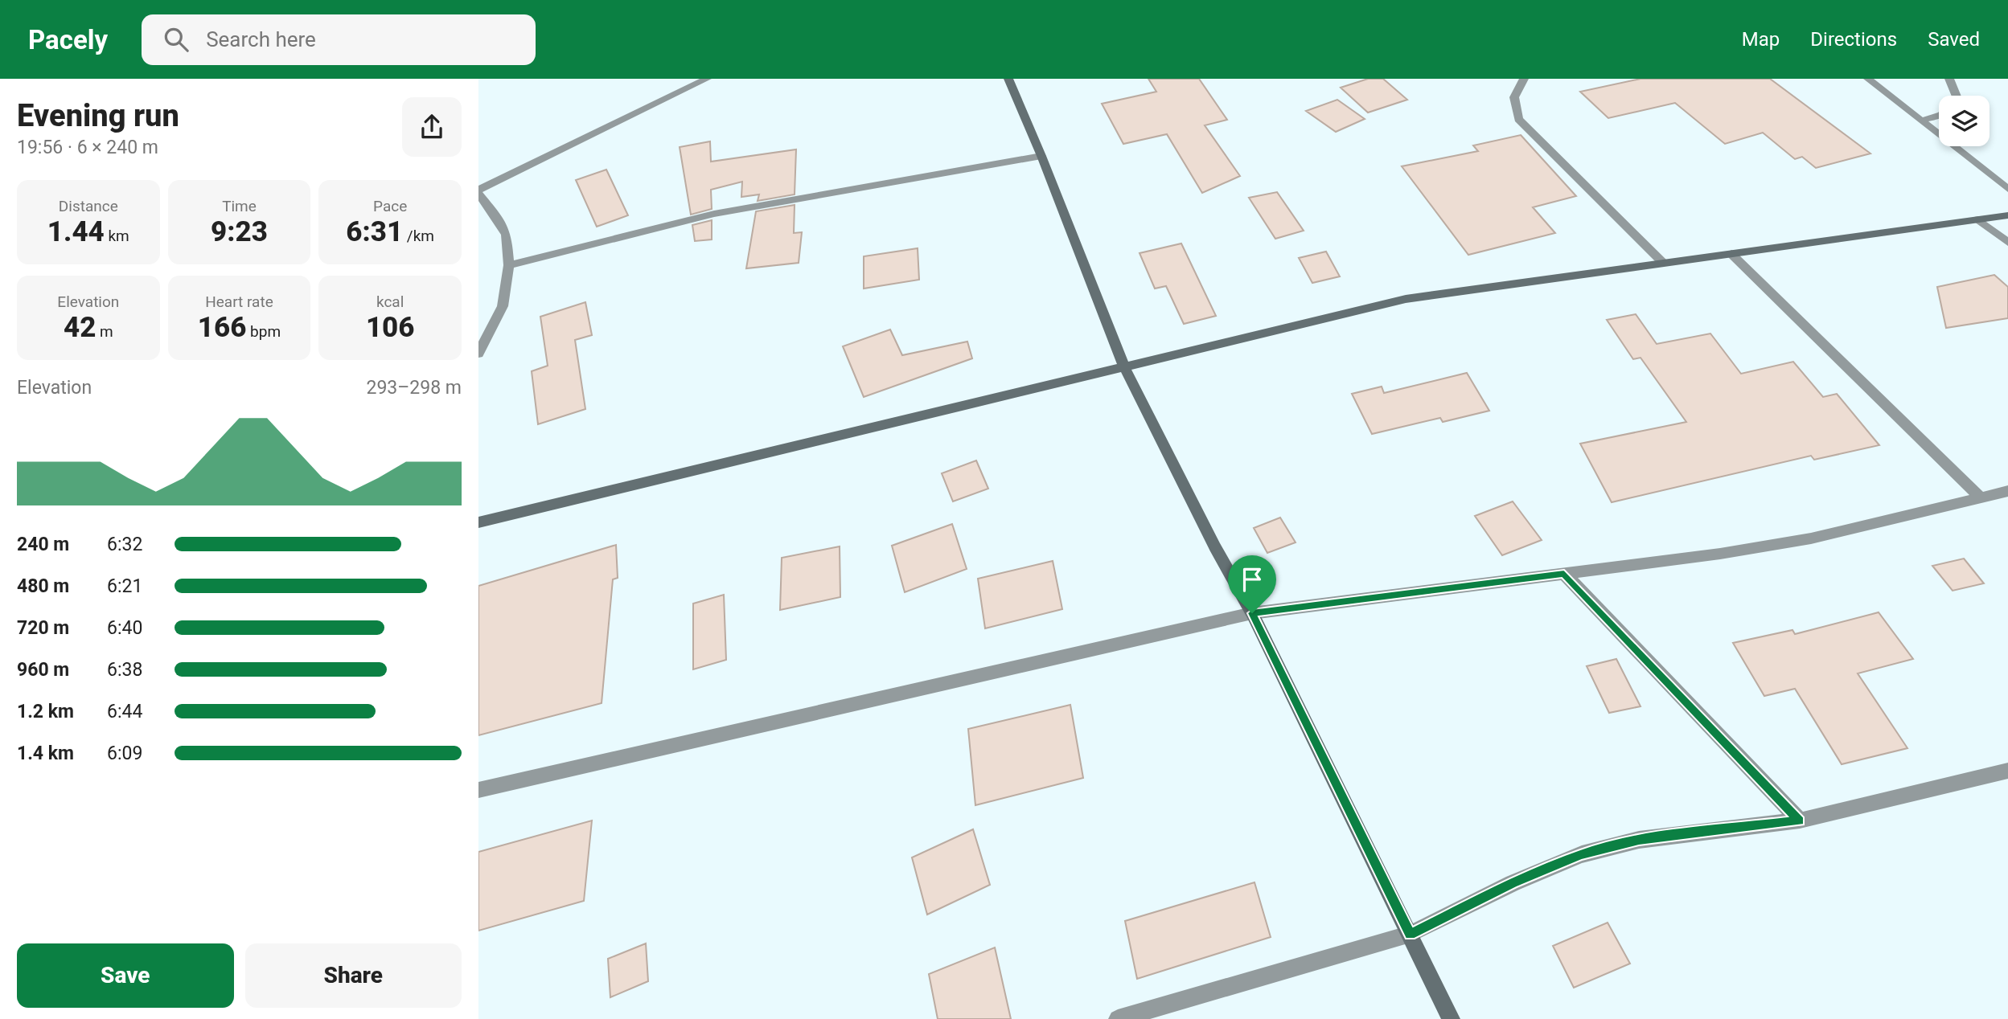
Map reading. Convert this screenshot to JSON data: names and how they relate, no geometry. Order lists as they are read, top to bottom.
{
  "page": {
    "header": "Pacely",
    "search": "Search here",
    "nav": ["Map", "Directions", "Saved"],
    "heading": ["Evening run", "19:56 · 6 × 240 m"],
    "stats": [
      ["Distance", "1.44 km"],
      ["Time", "9:23"],
      ["Pace", "6:31 /km"],
      ["Elevation", "42 m"],
      ["Heart rate", "166 bpm"],
      ["kcal", "106"]
    ],
    "chart": ["Elevation", "293–298 m"],
    "list": [
      {
        "name": "240 m",
        "note": "6:32"
      },
      {
        "name": "480 m",
        "note": "6:21"
      },
      {
        "name": "720 m",
        "note": "6:40"
      },
      {
        "name": "960 m",
        "note": "6:38"
      },
      {
        "name": "1.2 km",
        "note": "6:44"
      },
      {
        "name": "1.4 km",
        "note": "6:09"
      }
    ],
    "buttons": ["Save", "Share"]
  }
}
